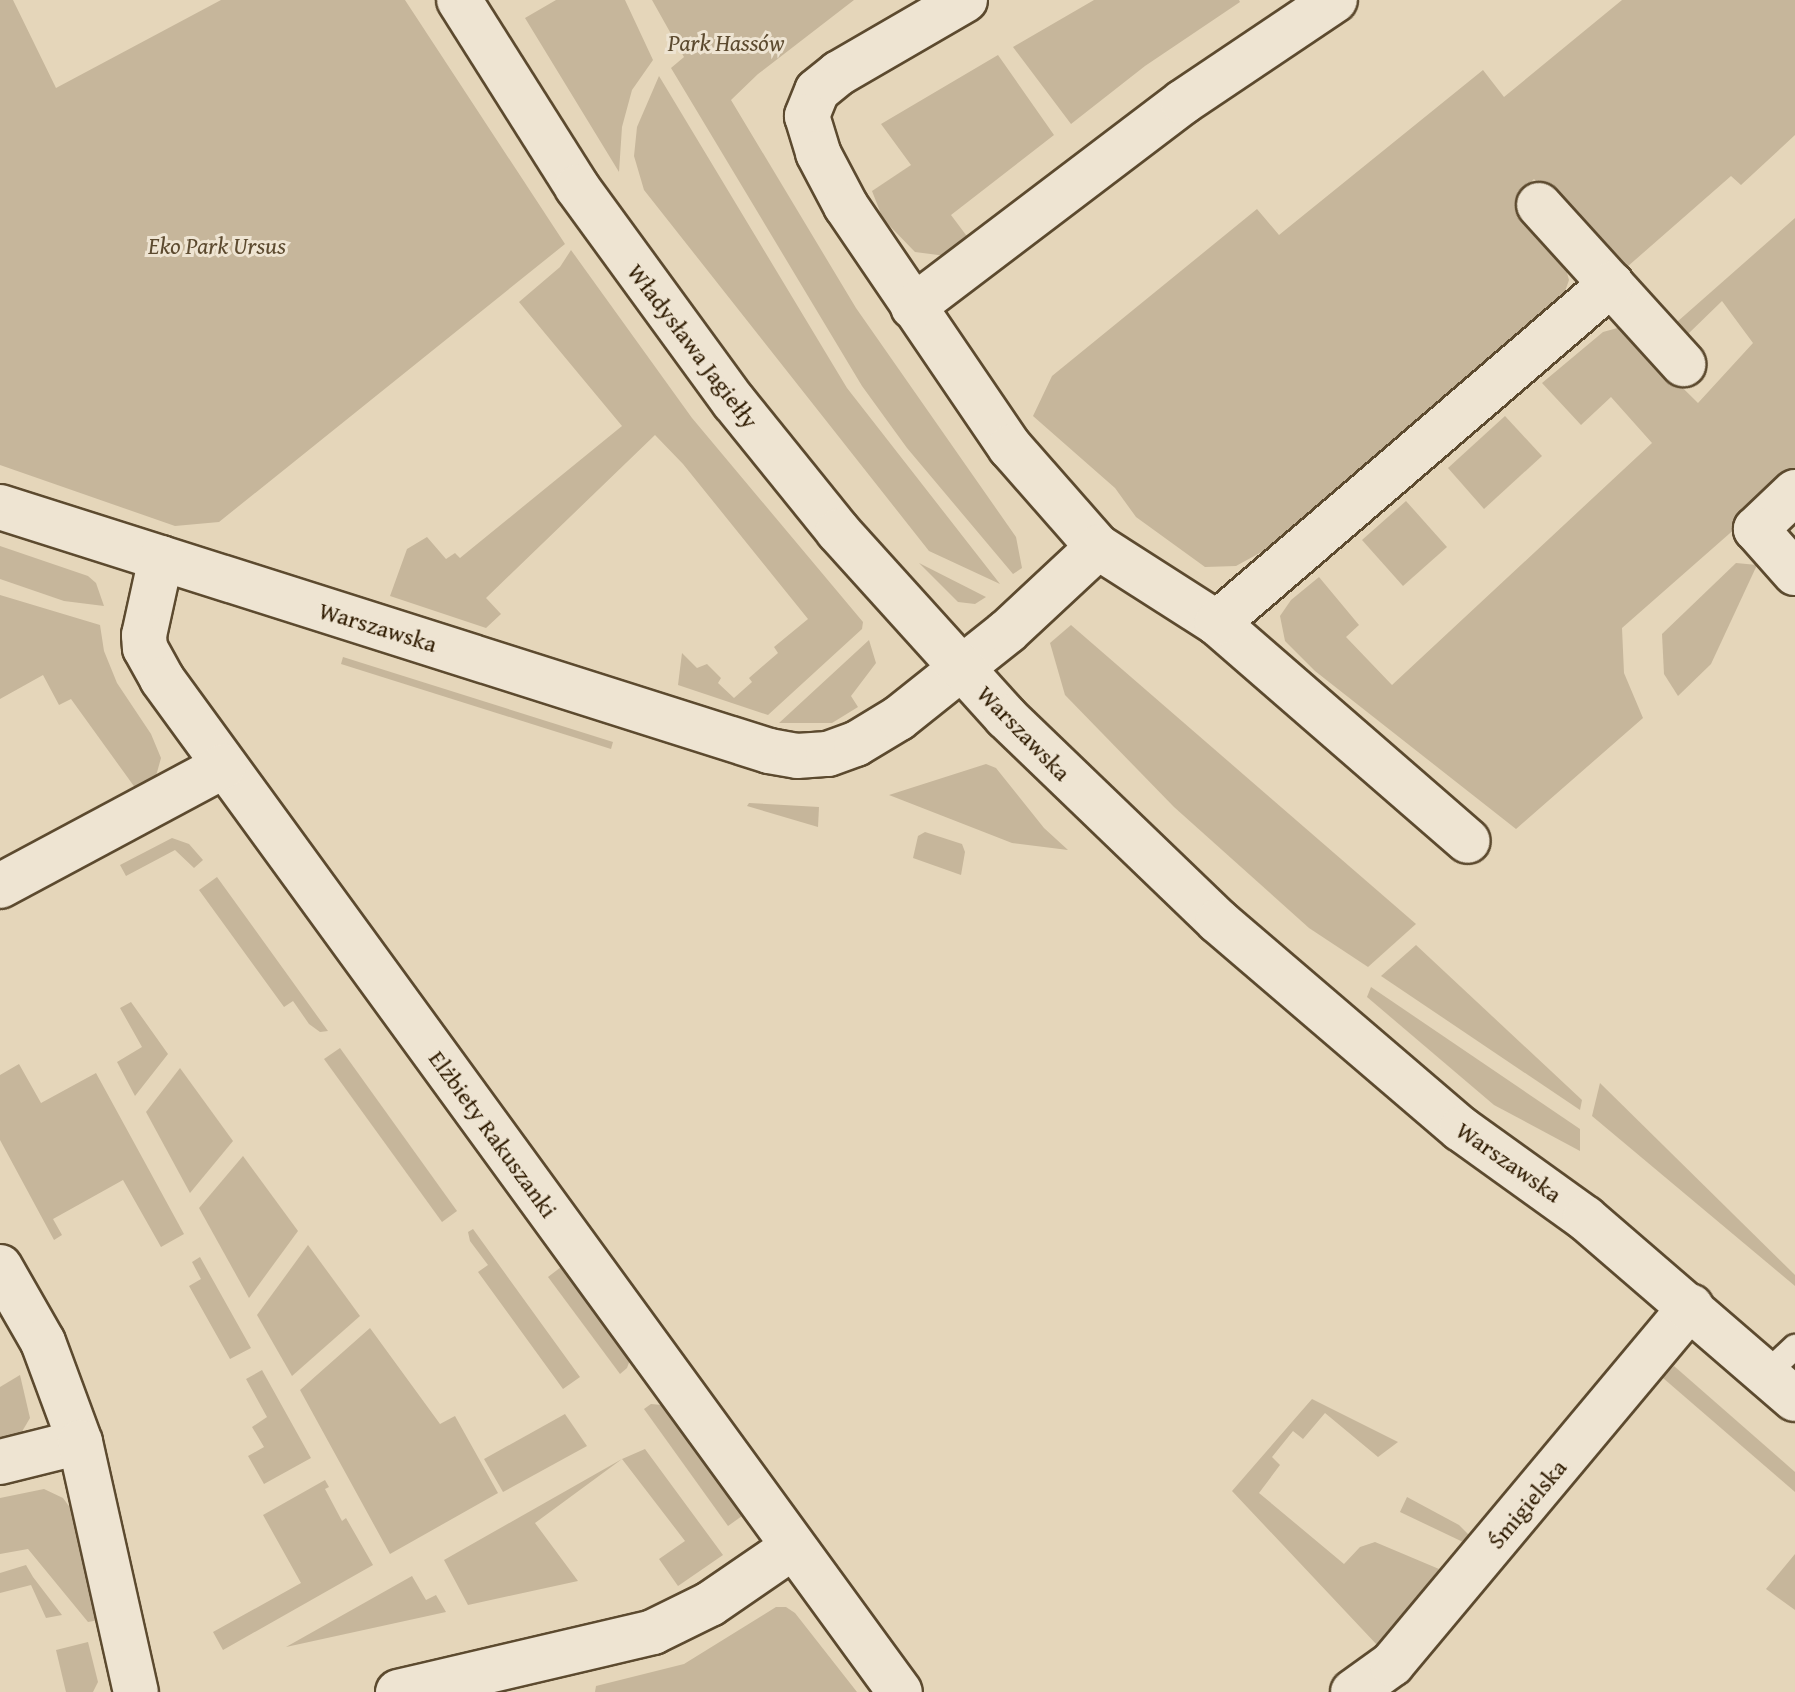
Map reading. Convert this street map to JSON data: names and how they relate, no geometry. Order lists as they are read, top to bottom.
{
  "streets": {
    "street": [
      "Władysława Jagiełły",
      "Warszawska",
      "Elżbiety Rakuszanki",
      "Śmigielska"
    ]
  },
  "crossings": [
    ["Władysława Jagiełły", "Warszawska"],
    ["Warszawska", "Elżbiety Rakuszanki"],
    ["Warszawska", "Śmigielska"]
  ],
  "parks": ["Park Hassów", "Eko Park Ursus"]
}
